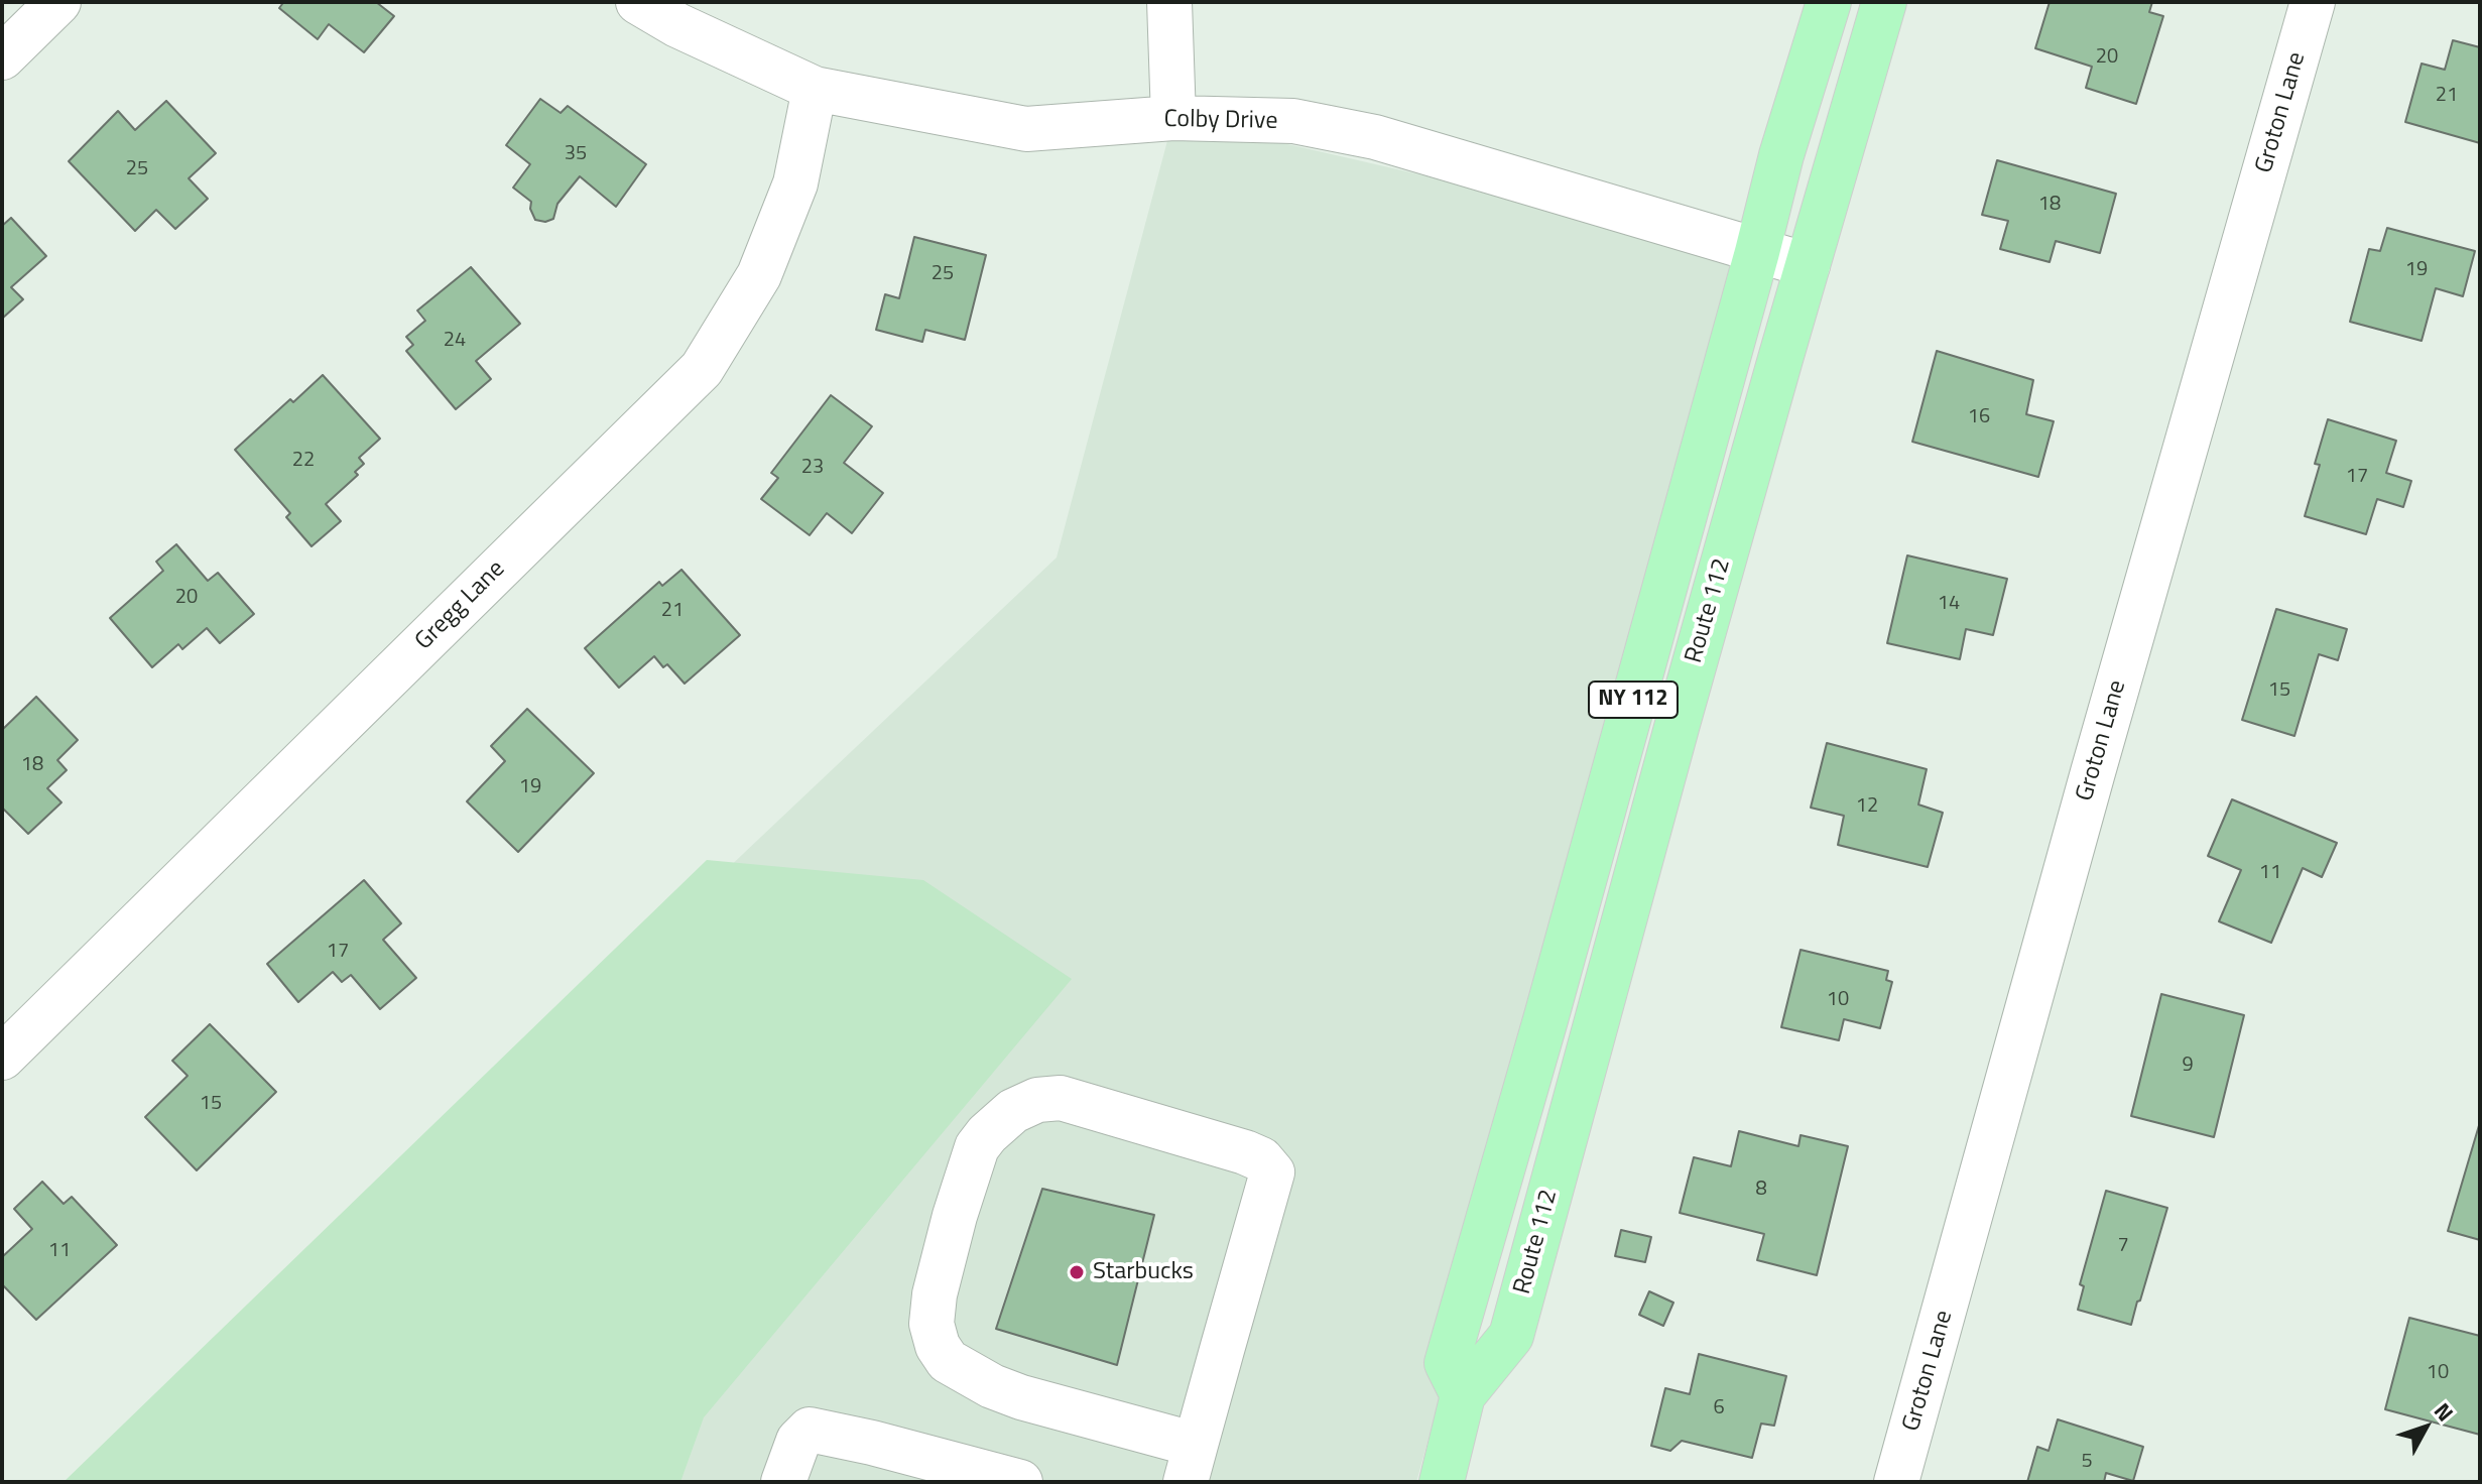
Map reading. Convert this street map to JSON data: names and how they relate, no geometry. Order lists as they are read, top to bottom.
{
  "streets": {
    "main road": ["Route 112", "NY 112"],
    "street": ["Groton Lane", "Colby Drive", "Gregg Lane"]
  },
  "crossings": [
    ["Colby Drive", "Gregg Lane"],
    ["Colby Drive", "Route 112"]
  ],
  "places": ["Starbucks"],
  "house_numbers": [
    "20",
    "21",
    "35",
    "25",
    "18",
    "19",
    "25",
    "24",
    "16",
    "22",
    "23",
    "17",
    "20",
    "14",
    "21",
    "15",
    "18",
    "19",
    "12",
    "11",
    "17",
    "10",
    "9",
    "15",
    "8",
    "7",
    "11",
    "10",
    "6",
    "5"
  ],
  "north": "top right"
}
